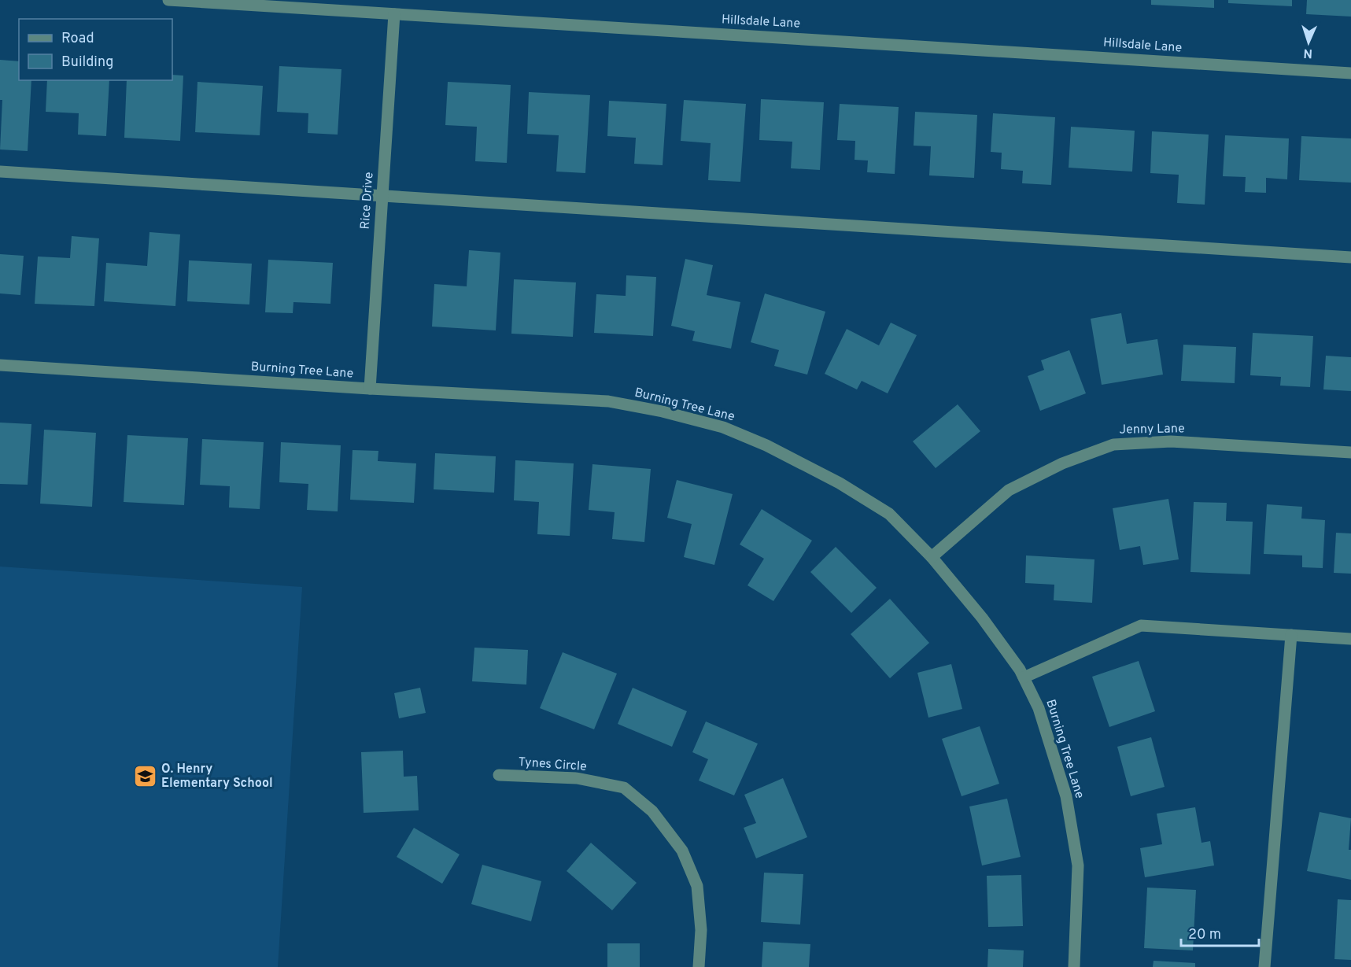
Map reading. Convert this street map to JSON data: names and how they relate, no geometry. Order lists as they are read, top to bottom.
{
  "streets": {
    "street": [
      "Hillsdale Lane",
      "Rice Drive",
      "Burning Tree Lane",
      "Jenny Lane",
      "Tynes Circle"
    ]
  },
  "crossings": [
    ["Hillsdale Lane", "Rice Drive"],
    ["Rice Drive", "Burning Tree Lane"],
    ["Burning Tree Lane", "Jenny Lane"]
  ],
  "places": {
    "school or university": ["O. Henry Elementary School"]
  },
  "legend": ["Road", "Building"],
  "scale_bar": "20 m",
  "north": "bottom"
}
